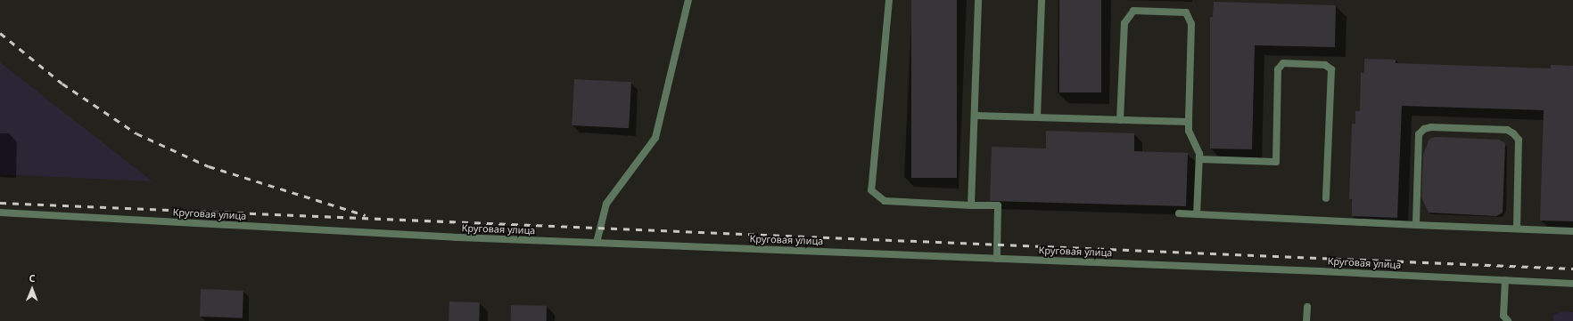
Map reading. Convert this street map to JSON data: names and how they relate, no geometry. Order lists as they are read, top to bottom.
{
  "streets": {
    "street": ["Круговая улица"]
  },
  "north": "top"
}
